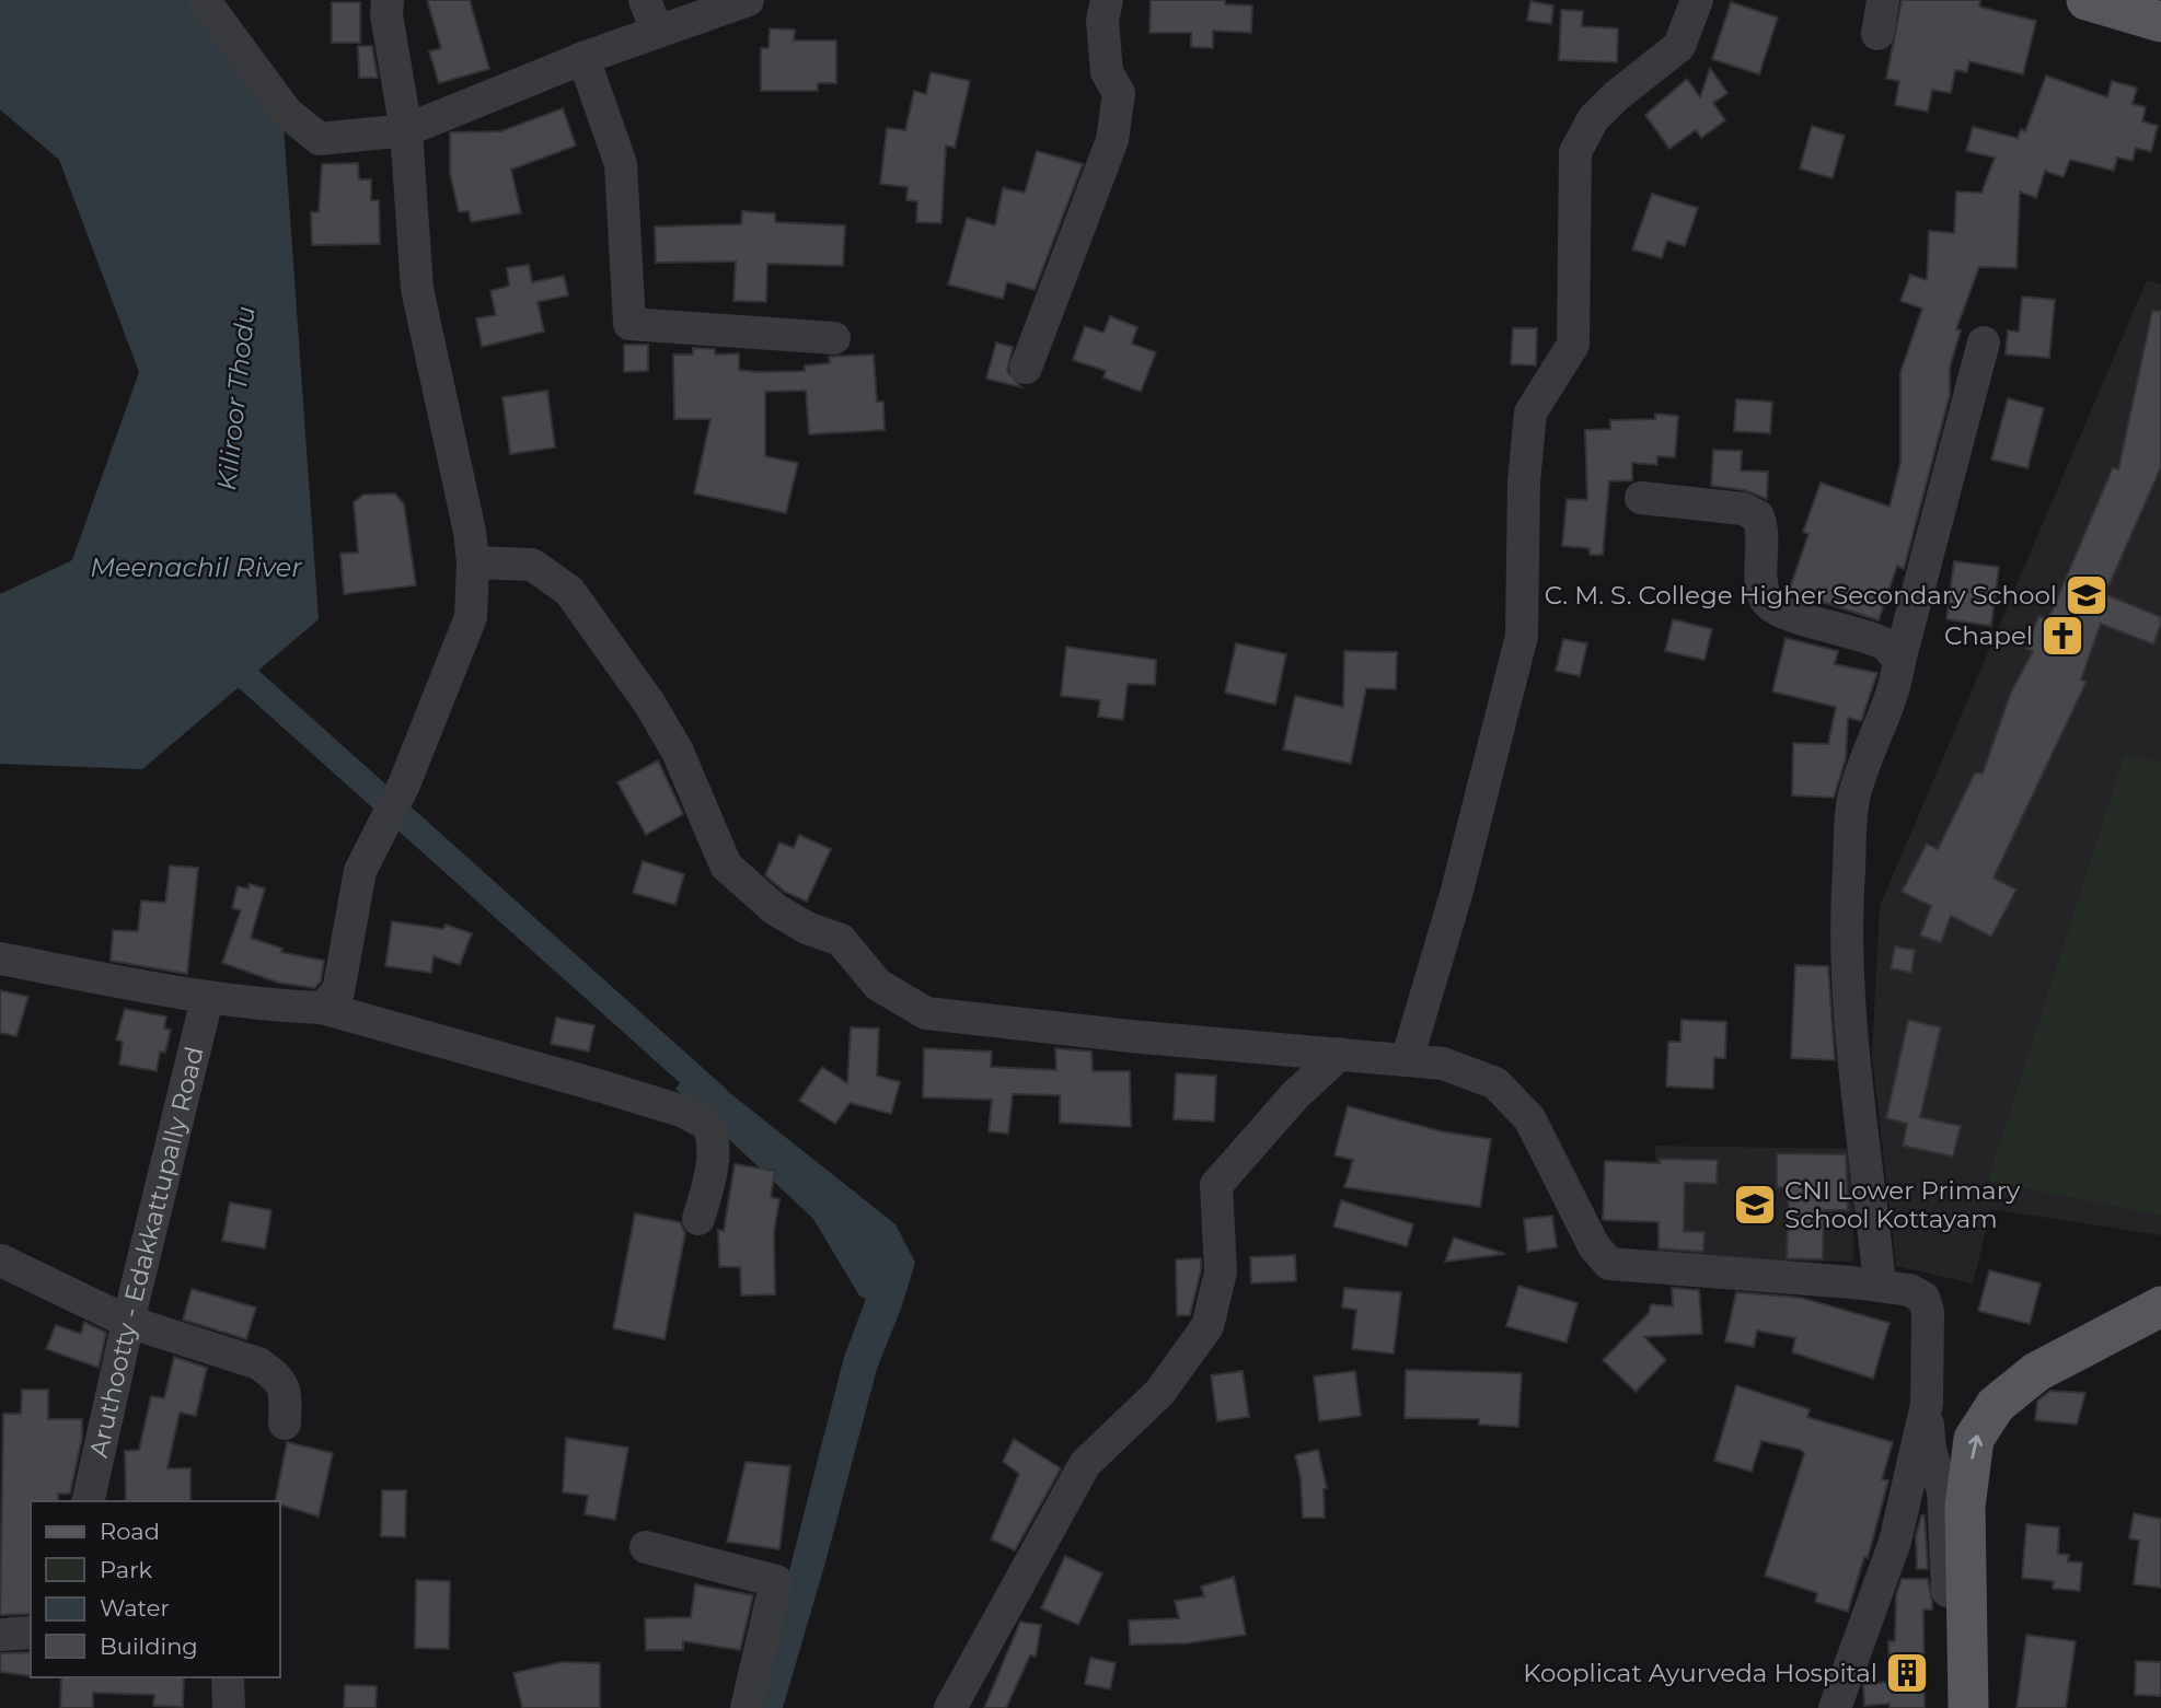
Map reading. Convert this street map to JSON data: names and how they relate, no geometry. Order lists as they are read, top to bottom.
{
  "streets": {
    "street": ["Aruthootty - Edakkattupally Road"]
  },
  "water": ["Kiliroor Thodu", "Meenachil River"],
  "places": {
    "school or university": ["C. M. S. College Higher Secondary School", "CNI Lower Primary School Kottayam"],
    "church": ["Chapel"],
    "building": ["Kooplicat Ayurveda Hospital"]
  },
  "legend": [
    "Road",
    "Park",
    "Water",
    "Building"
  ]
}
